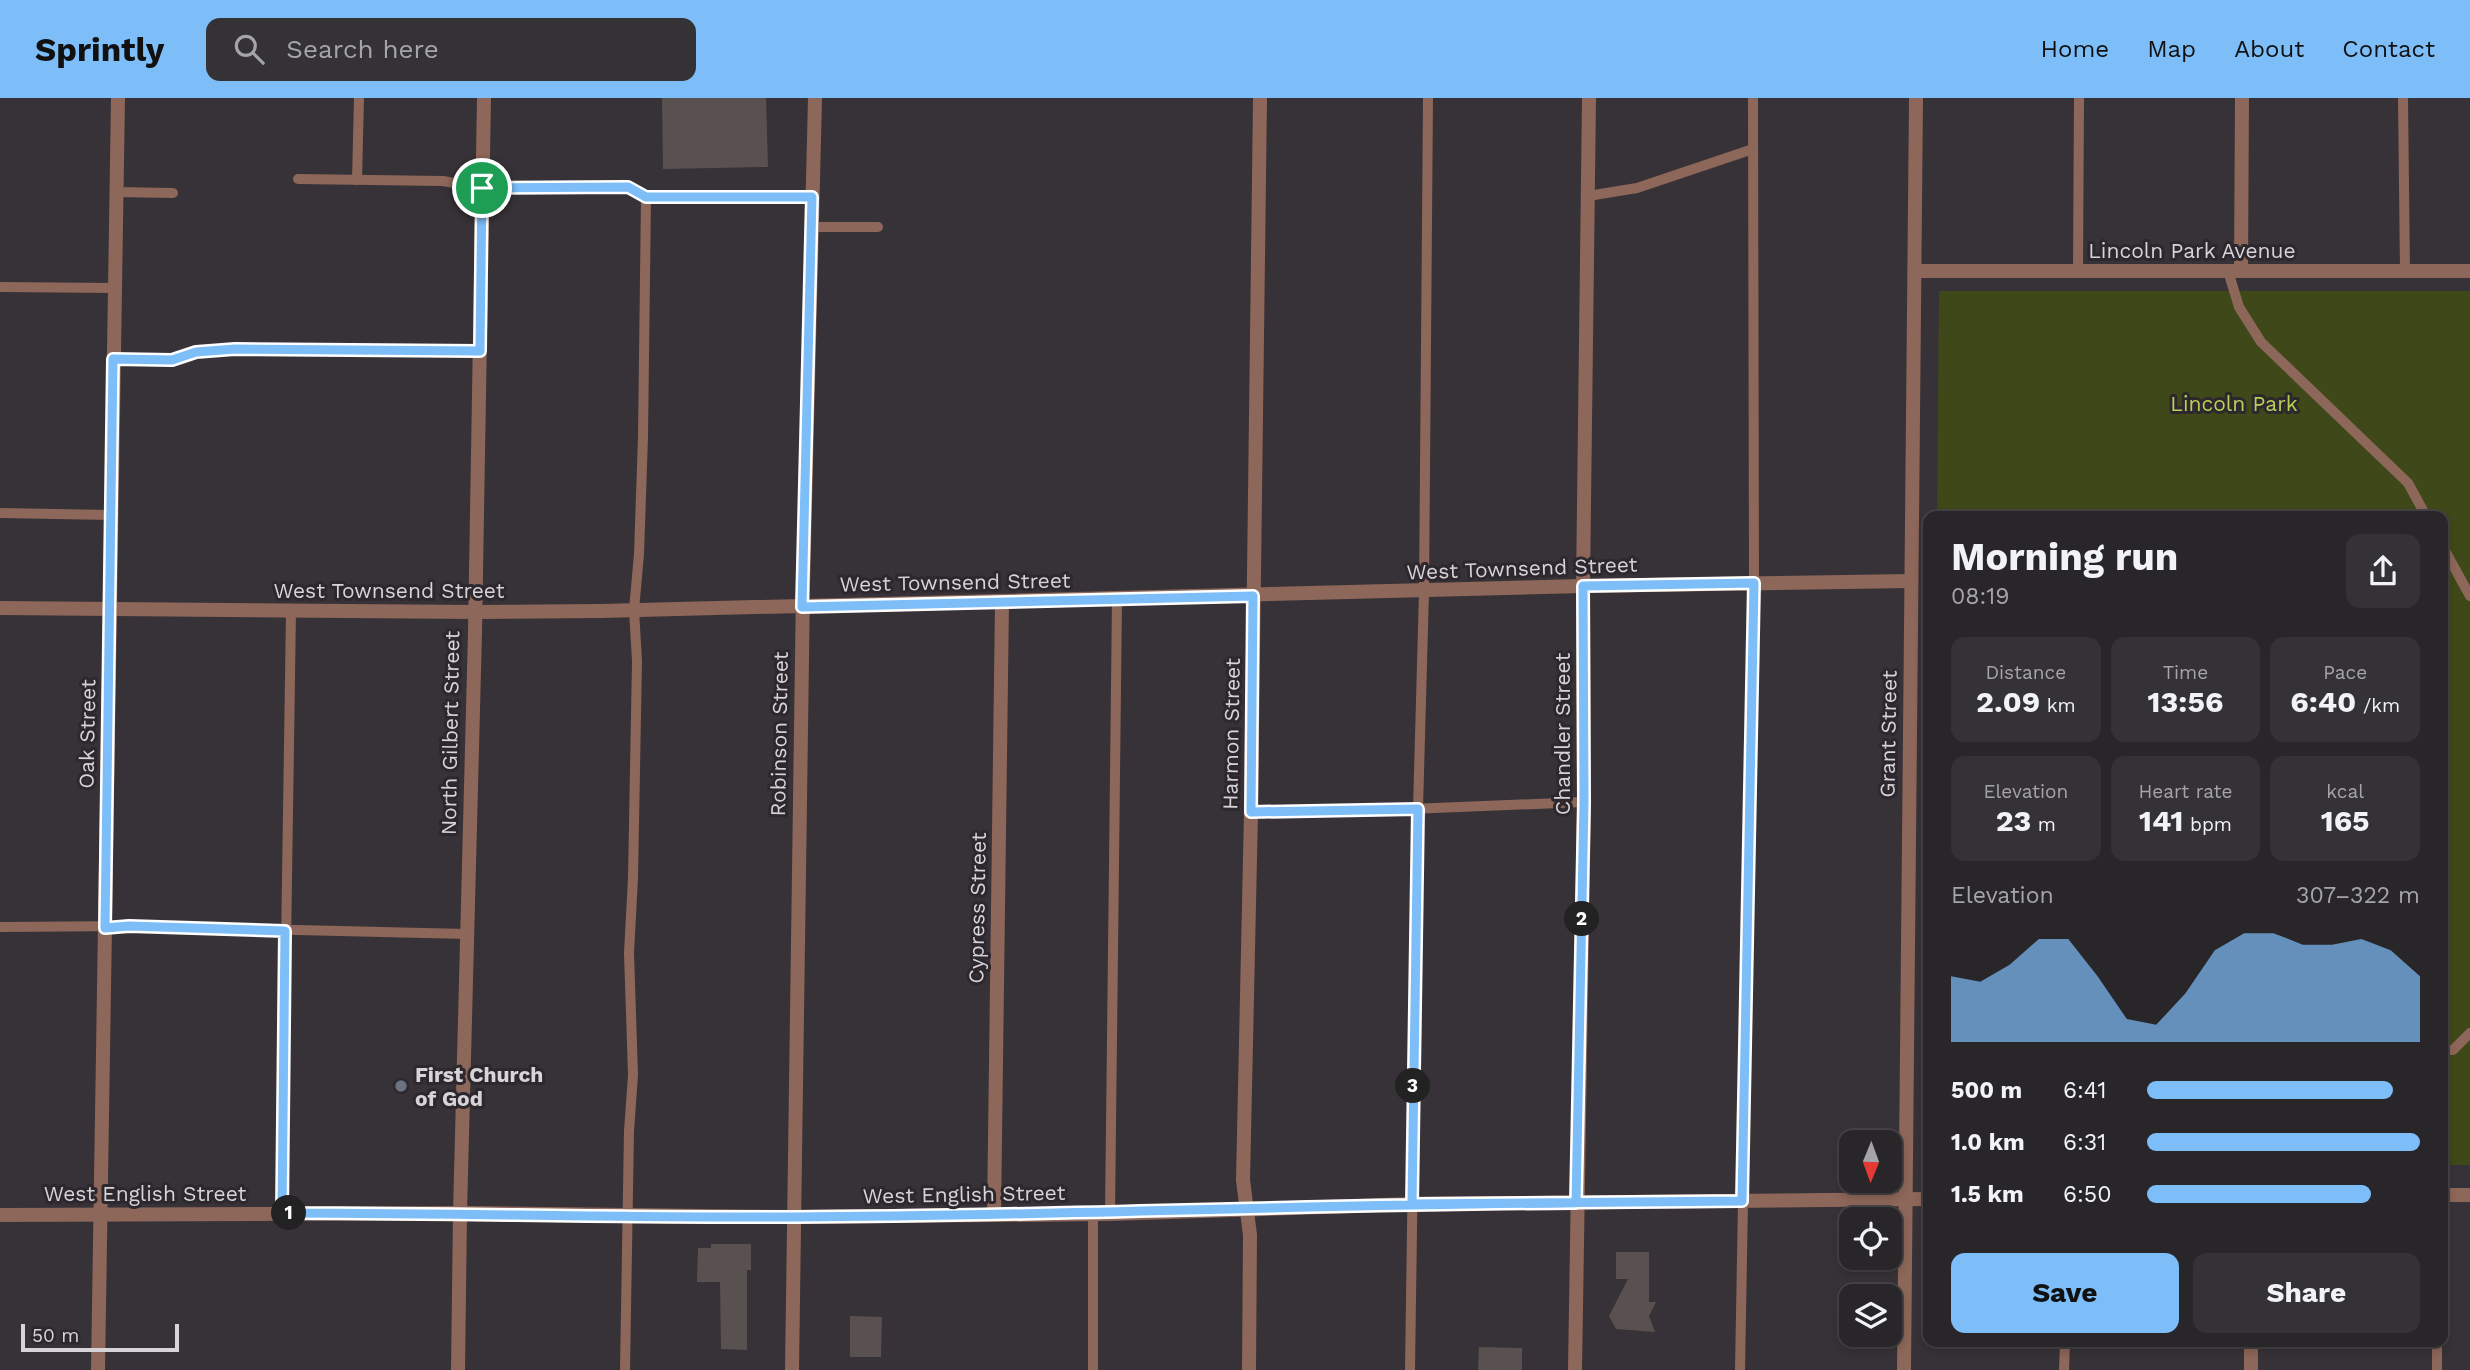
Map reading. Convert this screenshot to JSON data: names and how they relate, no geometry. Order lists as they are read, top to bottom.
{
  "streets": {
    "street": [
      "Lincoln Park Avenue",
      "West Townsend Street",
      "North Gilbert Street",
      "Oak Street",
      "Robinson Street",
      "Harmon Street",
      "Chandler Street",
      "Grant Street",
      "Cypress Street",
      "West English Street"
    ]
  },
  "crossings": [
    ["Lincoln Park Avenue", "Grant Street"],
    ["West Townsend Street", "North Gilbert Street"],
    ["West Townsend Street", "Oak Street"],
    ["West Townsend Street", "Robinson Street"],
    ["West Townsend Street", "Harmon Street"],
    ["West Townsend Street", "Chandler Street"],
    ["West Townsend Street", "Grant Street"],
    ["West Townsend Street", "Cypress Street"],
    ["North Gilbert Street", "West English Street"],
    ["Oak Street", "West English Street"],
    ["Robinson Street", "West English Street"],
    ["Harmon Street", "West English Street"],
    ["Chandler Street", "West English Street"],
    ["Grant Street", "West English Street"],
    ["Cypress Street", "West English Street"]
  ],
  "parks": ["Lincoln Park"],
  "places": ["First Church of God"],
  "scale_bar": "50 m",
  "north": "bottom",
  "page": {
    "header": "Sprintly",
    "search": "Search here",
    "nav": [
      "Home",
      "Map",
      "About",
      "Contact"
    ],
    "heading": ["Morning run", "08:19"],
    "stats": [
      ["Distance", "2.09 km"],
      ["Time", "13:56"],
      ["Pace", "6:40 /km"],
      ["Elevation", "23 m"],
      ["Heart rate", "141 bpm"],
      ["kcal", "165"]
    ],
    "chart": ["Elevation", "307–322 m"],
    "pins": ["2", "3", "1"],
    "list": [
      {
        "name": "500 m",
        "note": "6:41"
      },
      {
        "name": "1.0 km",
        "note": "6:31"
      },
      {
        "name": "1.5 km",
        "note": "6:50"
      }
    ],
    "buttons": ["Save", "Share"],
    "scale": "50 m"
  }
}
